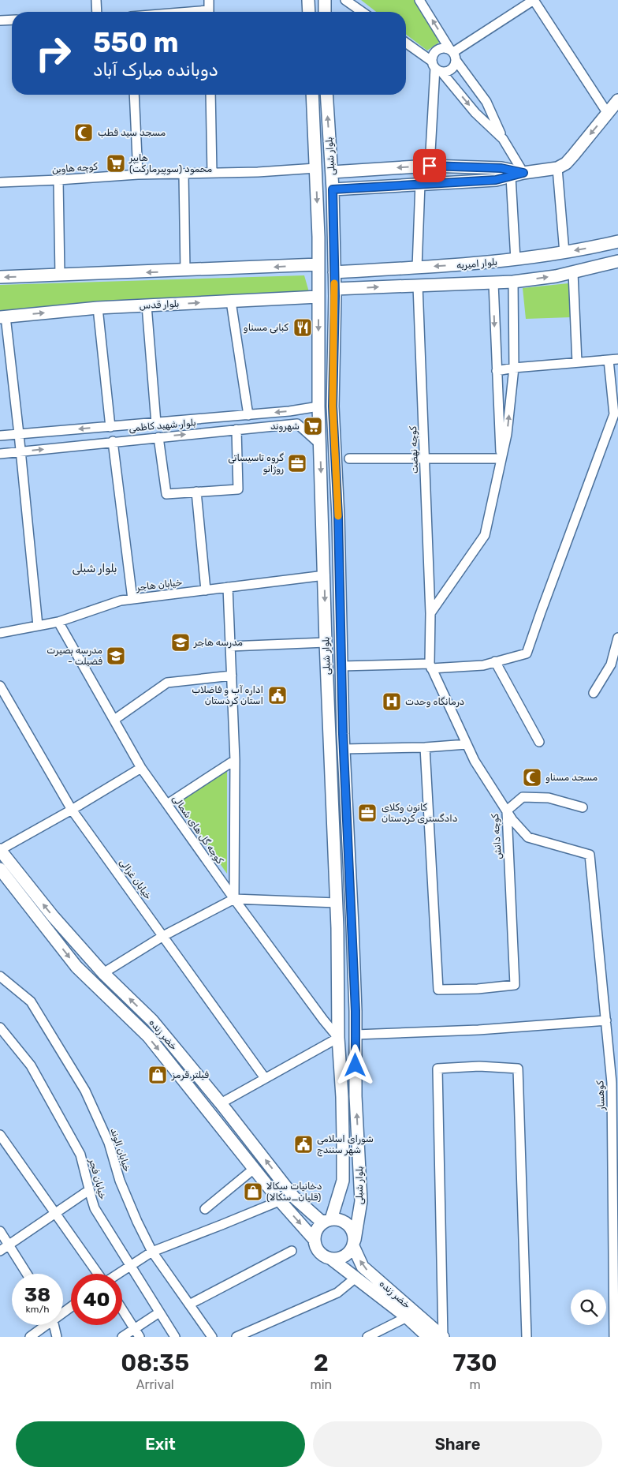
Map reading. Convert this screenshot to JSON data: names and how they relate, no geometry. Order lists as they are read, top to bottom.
{
  "streets": {
    "street": [
      "بلوار شبلی",
      "کوچه هاوین",
      "بلوار امیریه",
      "بلوار قدس",
      "بلوار شهید کاظمی",
      "کوچه نهضت",
      "خیابان هاجر",
      "کوچه گل های شمالی",
      "کوچه دانش",
      "خیابان غزالی",
      "خضر زنده",
      "کوهسار",
      "خیابان الوند",
      "خیابان فجر"
    ]
  },
  "crossings": [
    ["بلوار شبلی", "کوچه هاوین"],
    ["بلوار شبلی", "بلوار امیریه"],
    ["بلوار شبلی", "بلوار قدس"],
    ["بلوار شبلی", "بلوار شهید کاظمی"],
    ["بلوار شبلی", "خیابان هاجر"],
    ["بلوار شبلی", "کوچه گل های شمالی"],
    ["بلوار شبلی", "خضر زنده"],
    ["بلوار امیریه", "کوچه نهضت"],
    ["کوچه نهضت", "کوچه دانش"],
    ["خیابان هاجر", "کوچه گل های شمالی"],
    ["کوچه دانش", "کوهسار"]
  ],
  "districts": ["بلوار شبلی"],
  "places": {
    "mosque": ["مسجد سید قطب", "مسجد مسناو"],
    "supermarket": ["هایپر (سوپیرمارکت) محمود", "شهروند"],
    "restaurant": ["کبابی مسناو"],
    "office": ["گروه تاسیساتی روژانو", "کانون وکلای دادگستری کردستان"],
    "school or university": ["مدرسه هاجر", "مدرسه بصیرت - فضیلت"],
    "public building": ["اداره آب و فاضلاب استان کردستان", "شورای اسلامی شهر سنندج"],
    "hospital": ["درمانگاه وحدت"],
    "shop": ["فیلتر قرمز", "دخانیات سکالا (قلیان_سکالا)"]
  },
  "page": {
    "turn": ["550 m", "دوبانده مبارک آباد"],
    "speed": "38 km/h",
    "limit": "40",
    "eta": [
      "08:35",
      "Arrival",
      "2",
      "min",
      "730",
      "m"
    ],
    "buttons": ["Exit", "Share"]
  }
}
